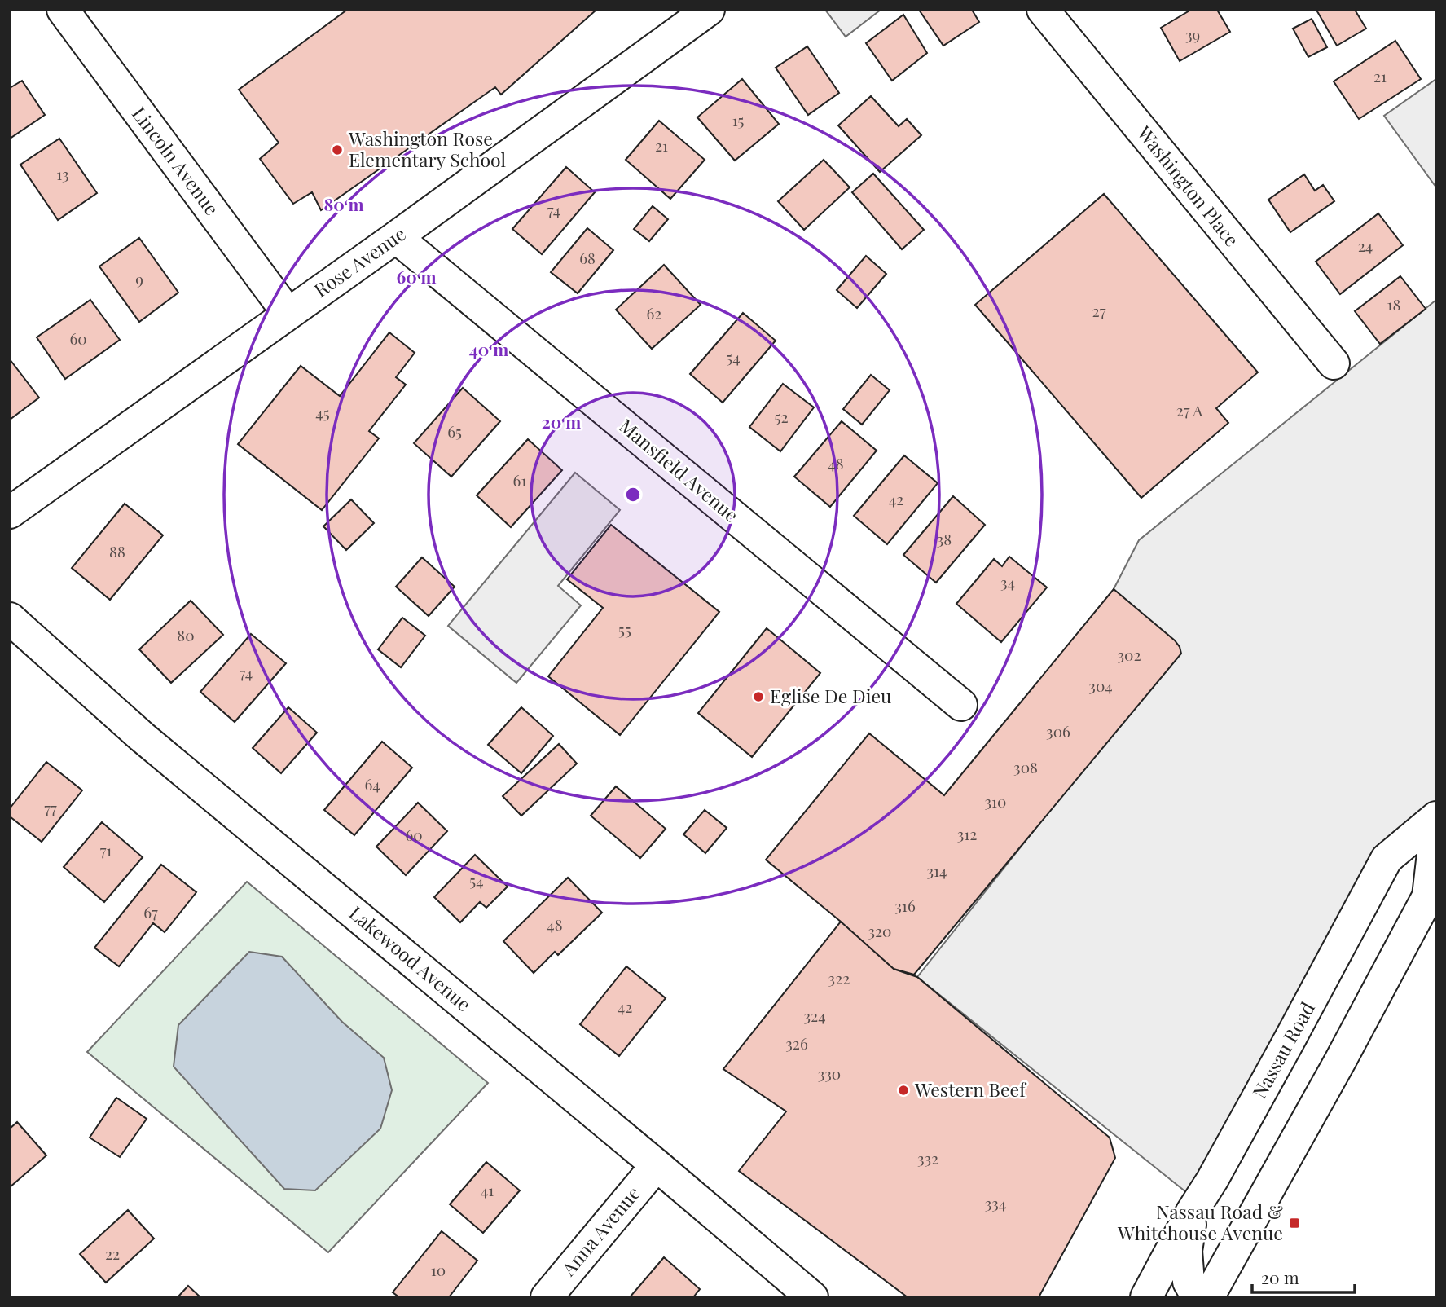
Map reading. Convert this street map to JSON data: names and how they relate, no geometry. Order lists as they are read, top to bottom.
{
  "streets": {
    "street": [
      "Lincoln Avenue",
      "Washington Place",
      "Rose Avenue",
      "Mansfield Avenue",
      "Lakewood Avenue",
      "Nassau Road",
      "Anna Avenue"
    ]
  },
  "crossings": [
    ["Lincoln Avenue", "Rose Avenue"],
    ["Rose Avenue", "Mansfield Avenue"],
    ["Lakewood Avenue", "Anna Avenue"]
  ],
  "places": {
    "other": ["Washington Rose Elementary School", "Eglise De Dieu", "Western Beef"],
    "transit": ["Nassau Road & Whitehouse Avenue"]
  },
  "house_numbers": [
    "39",
    "21",
    "15",
    "21",
    "13",
    "74",
    "24",
    "68",
    "9",
    "18",
    "27",
    "62",
    "60",
    "54",
    "27 A",
    "45",
    "52",
    "65",
    "48",
    "61",
    "42",
    "38",
    "88",
    "34",
    "55",
    "80",
    "302",
    "74",
    "304",
    "306",
    "308",
    "64",
    "310",
    "77",
    "312",
    "60",
    "71",
    "314",
    "54",
    "316",
    "67",
    "48",
    "320",
    "322",
    "42",
    "324",
    "326",
    "330",
    "332",
    "41",
    "334",
    "22",
    "10"
  ],
  "scale_bar": "20 m",
  "rings": [
    "80 m",
    "60 m",
    "40 m",
    "20 m"
  ]
}
